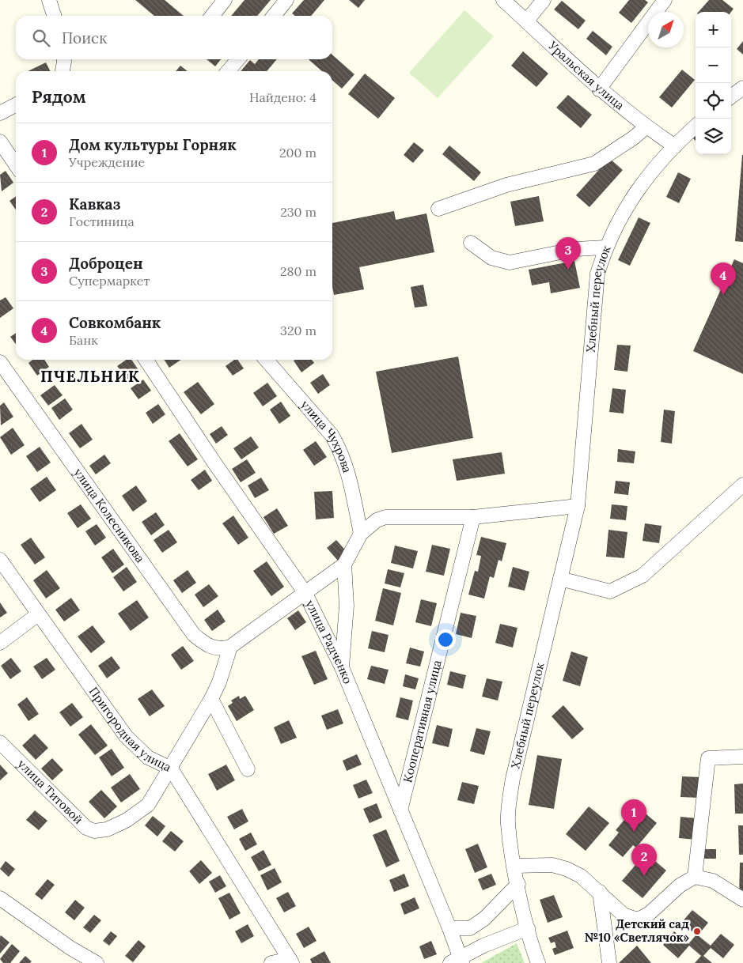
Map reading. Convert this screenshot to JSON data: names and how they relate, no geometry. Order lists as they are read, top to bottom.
{
  "streets": {
    "street": [
      "Уральская улица",
      "Хлебный переулок",
      "улица Чухрова",
      "улица Колесникова",
      "улица Радченко",
      "Кооперативная улица",
      "Пригородная улица",
      "улица Титовой"
    ]
  },
  "crossings": [
    ["Уральская улица", "Хлебный переулок"],
    ["улица Колесникова", "улица Титовой"],
    ["улица Радченко", "Кооперативная улица"],
    ["Пригородная улица", "улица Титовой"]
  ],
  "districts": ["ПЧЕЛЬНИК"],
  "places": ["Детский сад №10 «Светлячок»"],
  "north": "top right",
  "page": {
    "map_buttons": ["+", "−"],
    "search": "Поиск",
    "heading": ["Рядом", "Найдено: 4"],
    "list": [
      {
        "mark": "1",
        "name": "Дом культуры Горняк",
        "note": "Учреждение",
        "value": "200 m"
      },
      {
        "mark": "2",
        "name": "Кавказ",
        "note": "Гостиница",
        "value": "230 m"
      },
      {
        "mark": "3",
        "name": "Доброцен",
        "note": "Супермаркет",
        "value": "280 m"
      },
      {
        "mark": "4",
        "name": "Совкомбанк",
        "note": "Банк",
        "value": "320 m"
      }
    ],
    "pins": [
      "3",
      "4",
      "1",
      "2"
    ]
  }
}
